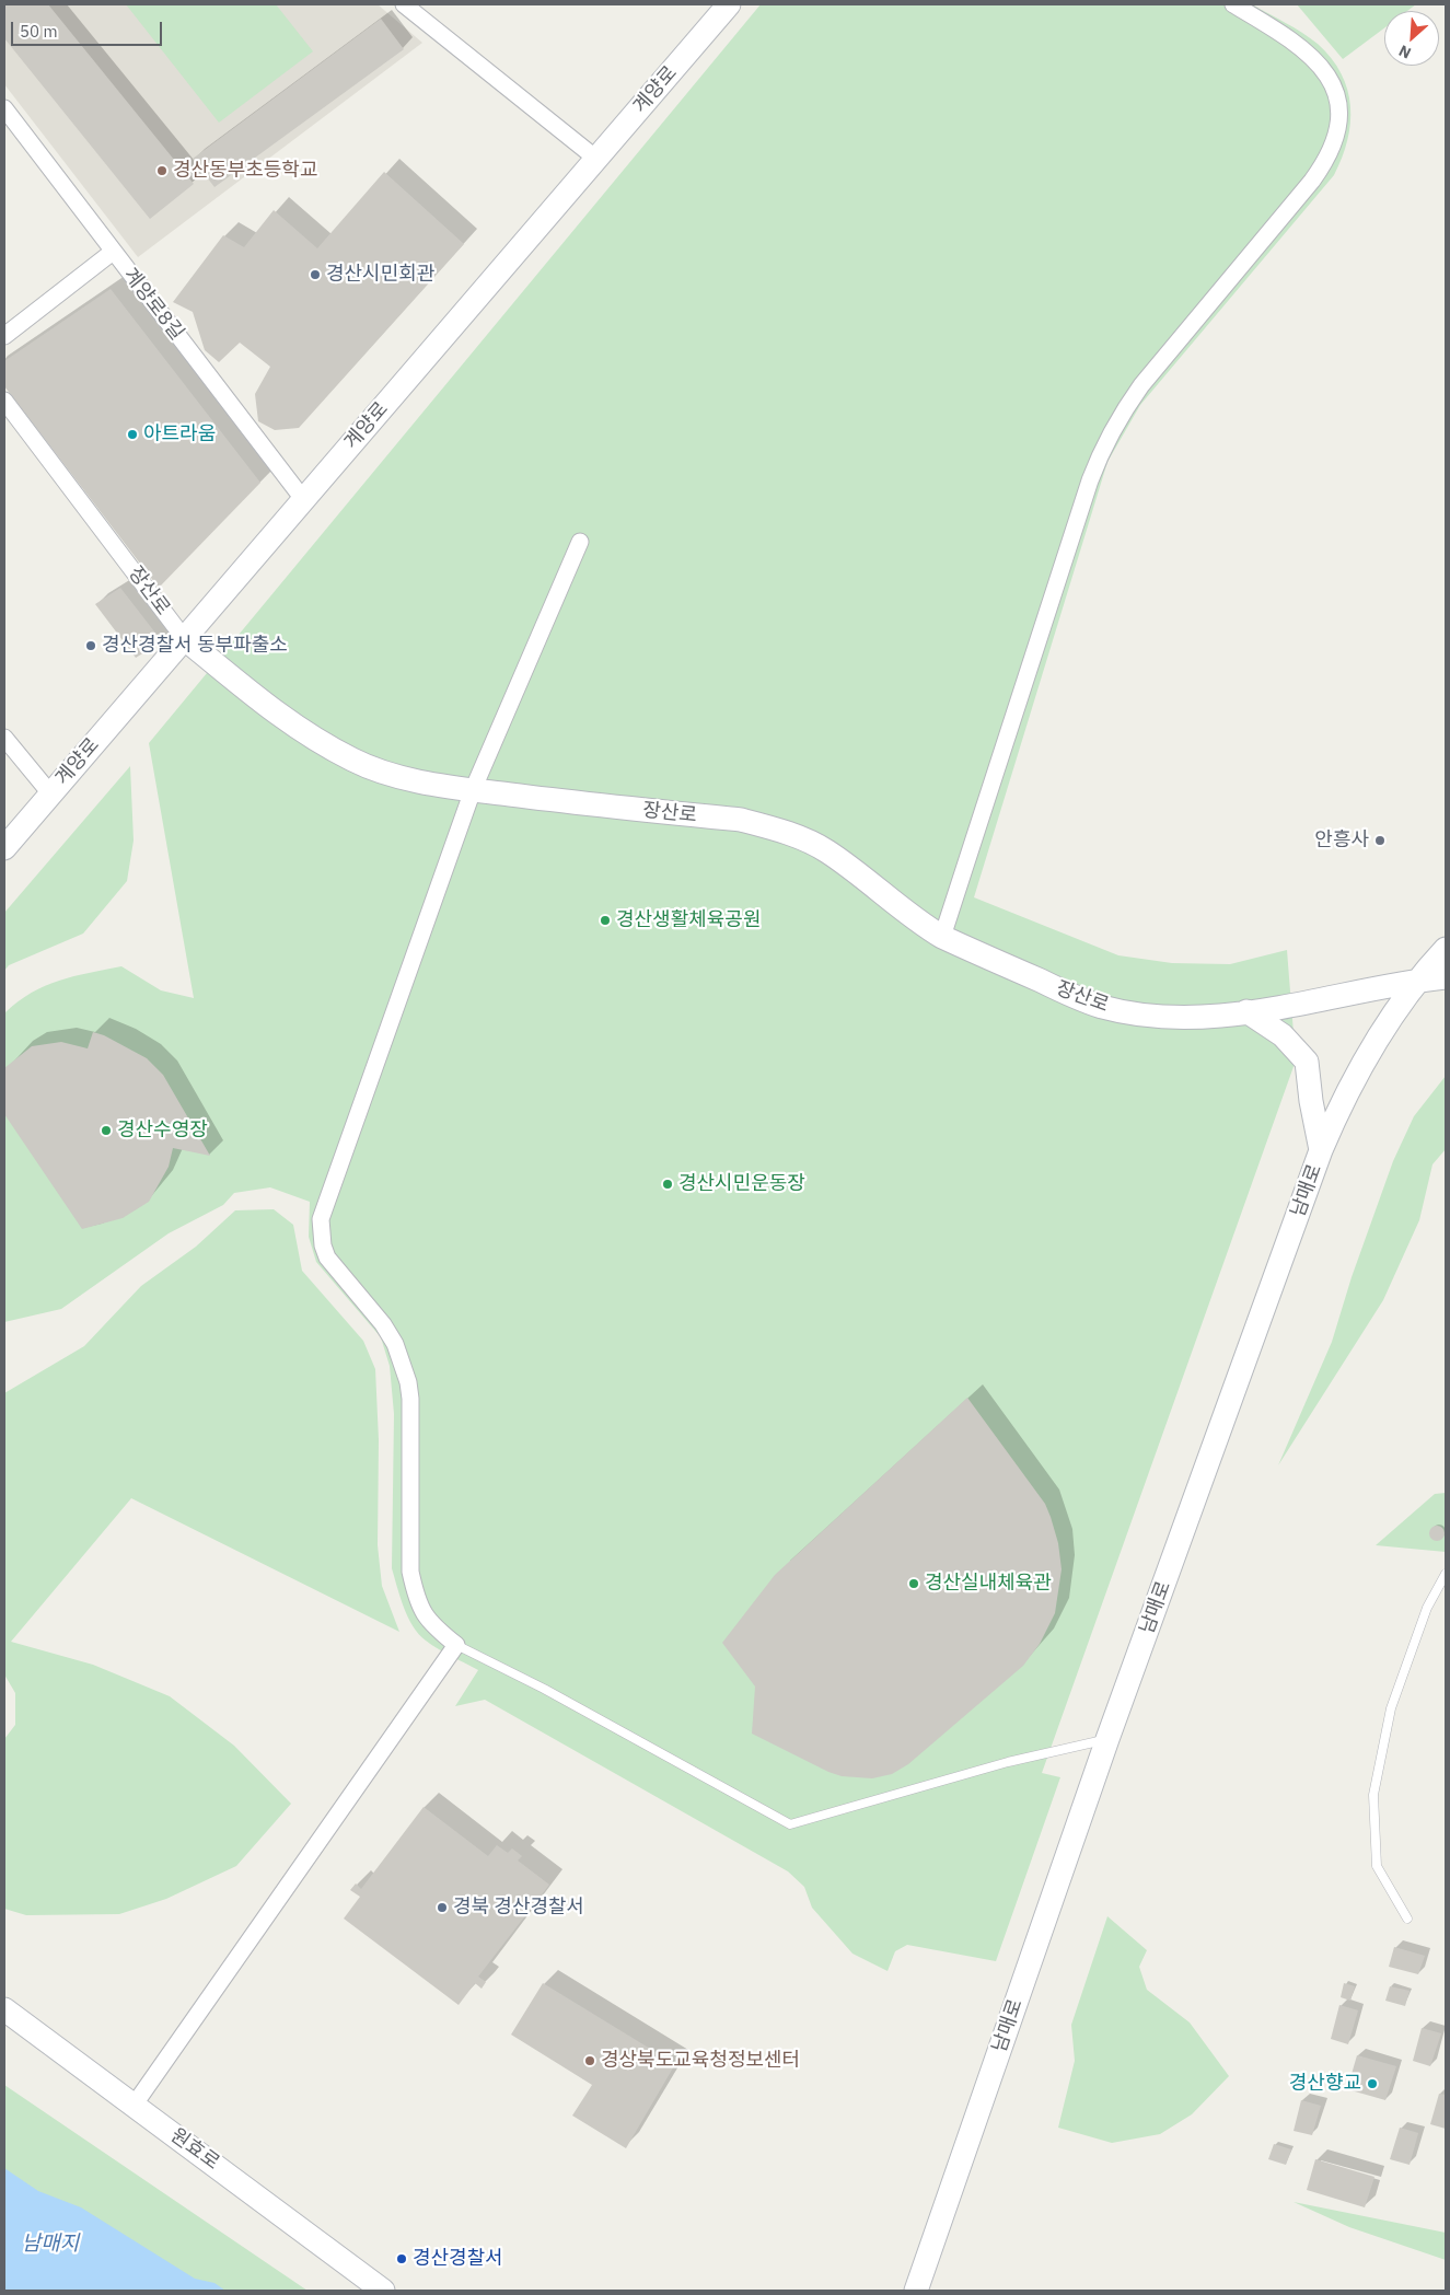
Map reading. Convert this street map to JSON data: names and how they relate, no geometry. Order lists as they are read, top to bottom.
{
  "streets": {
    "street": [
      "계양로",
      "계양로8길",
      "장산로",
      "남매로",
      "원효로"
    ]
  },
  "crossings": [
    ["계양로", "계양로8길"],
    ["계양로", "장산로"],
    ["장산로", "남매로"]
  ],
  "water": ["남매지"],
  "places": [
    "경산동부초등학교",
    "경산시민회관",
    "아트라움",
    "경산경찰서 동부파출소",
    "안흥사",
    "경산생활체육공원",
    "경산수영장",
    "경산시민운동장",
    "경산실내체육관",
    "경북 경산경찰서",
    "경상북도교육청정보센터",
    "경산향교",
    "경산경찰서"
  ],
  "scale_bar": "50 m",
  "north": "bottom left"
}
